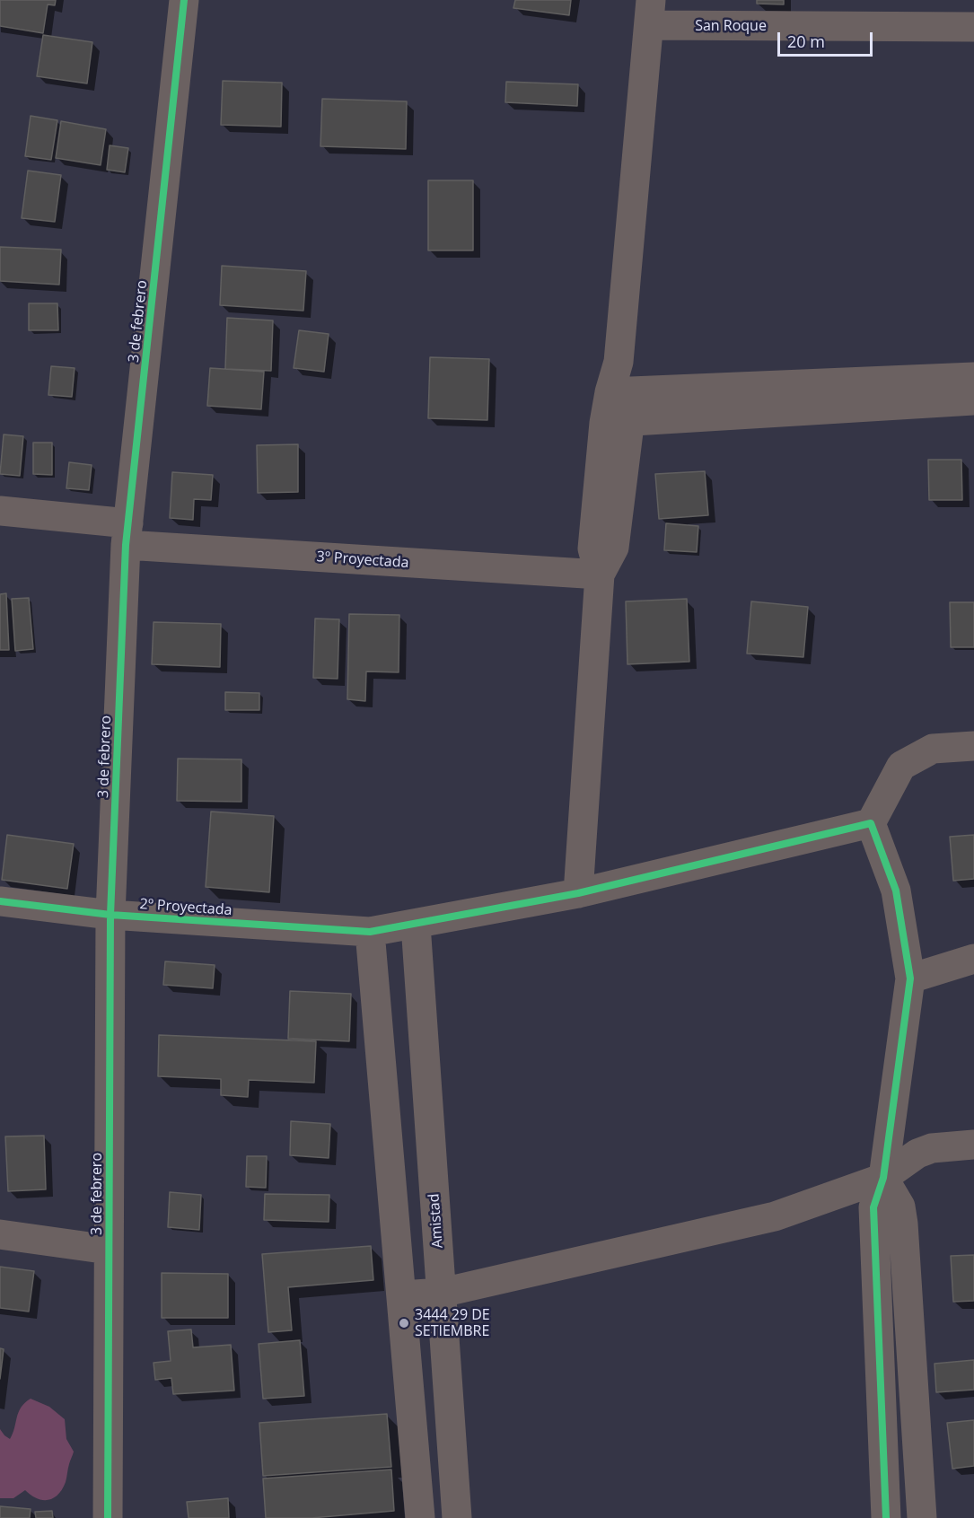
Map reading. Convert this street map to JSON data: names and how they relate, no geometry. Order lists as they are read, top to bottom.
{
  "streets": {
    "street": [
      "San Roque",
      "3 de febrero",
      "3º Proyectada",
      "2º Proyectada",
      "Amistad"
    ]
  },
  "crossings": [
    ["3 de febrero", "3º Proyectada"],
    ["3 de febrero", "2º Proyectada"],
    ["2º Proyectada", "Amistad"]
  ],
  "places": ["3444 29 DE SETIEMBRE"],
  "scale_bar": "20 m"
}
